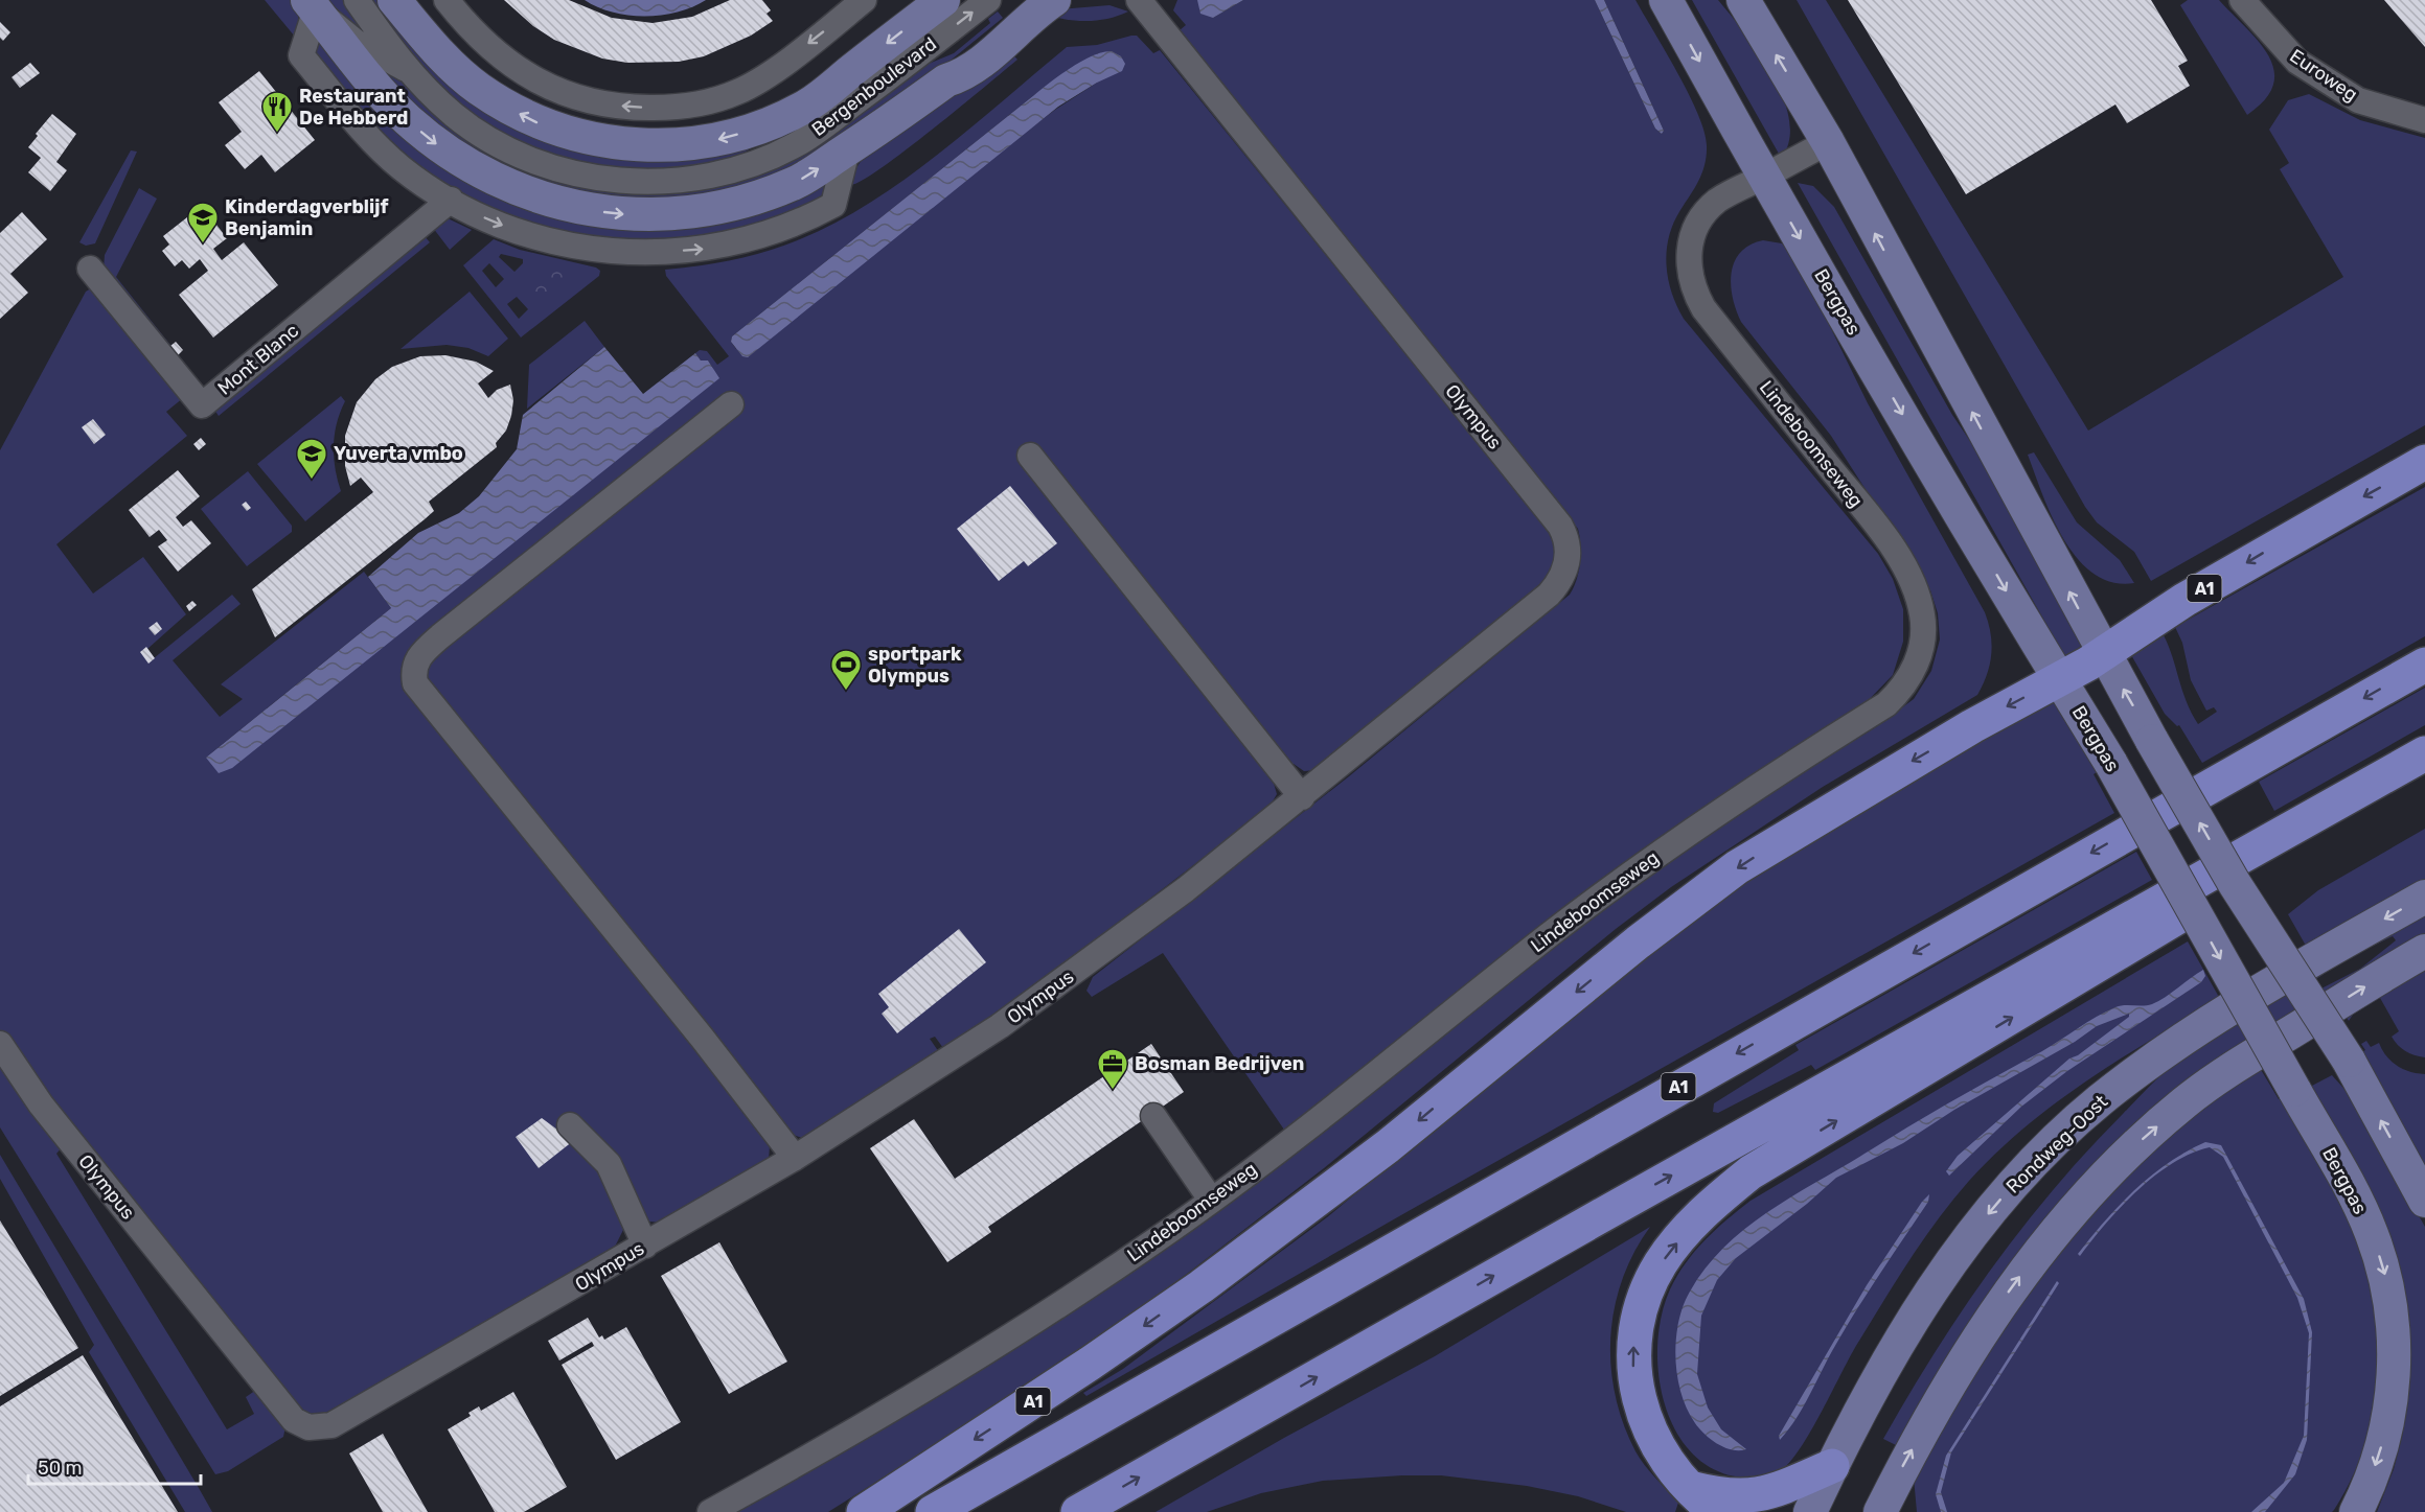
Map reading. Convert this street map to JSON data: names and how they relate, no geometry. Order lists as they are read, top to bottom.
{
  "streets": {
    "highway": ["A1"],
    "main road": ["Bergenboulevard", "Bergpas", "Rondweg-Oost"],
    "street": [
      "Euroweg",
      "Mont Blanc",
      "Olympus",
      "Lindeboomseweg"
    ]
  },
  "crossings": [
    ["Bergenboulevard", "Mont Blanc"],
    ["Bergpas", "Lindeboomseweg"],
    ["Bergpas", "A1"]
  ],
  "places": {
    "restaurant": ["Restaurant De Hebberd"],
    "school or university": ["Kinderdagverblijf Benjamin", "Yuverta vmbo"],
    "sports": ["sportpark Olympus"],
    "office": ["Bosman Bedrijven"]
  },
  "scale_bar": "50 m"
}
